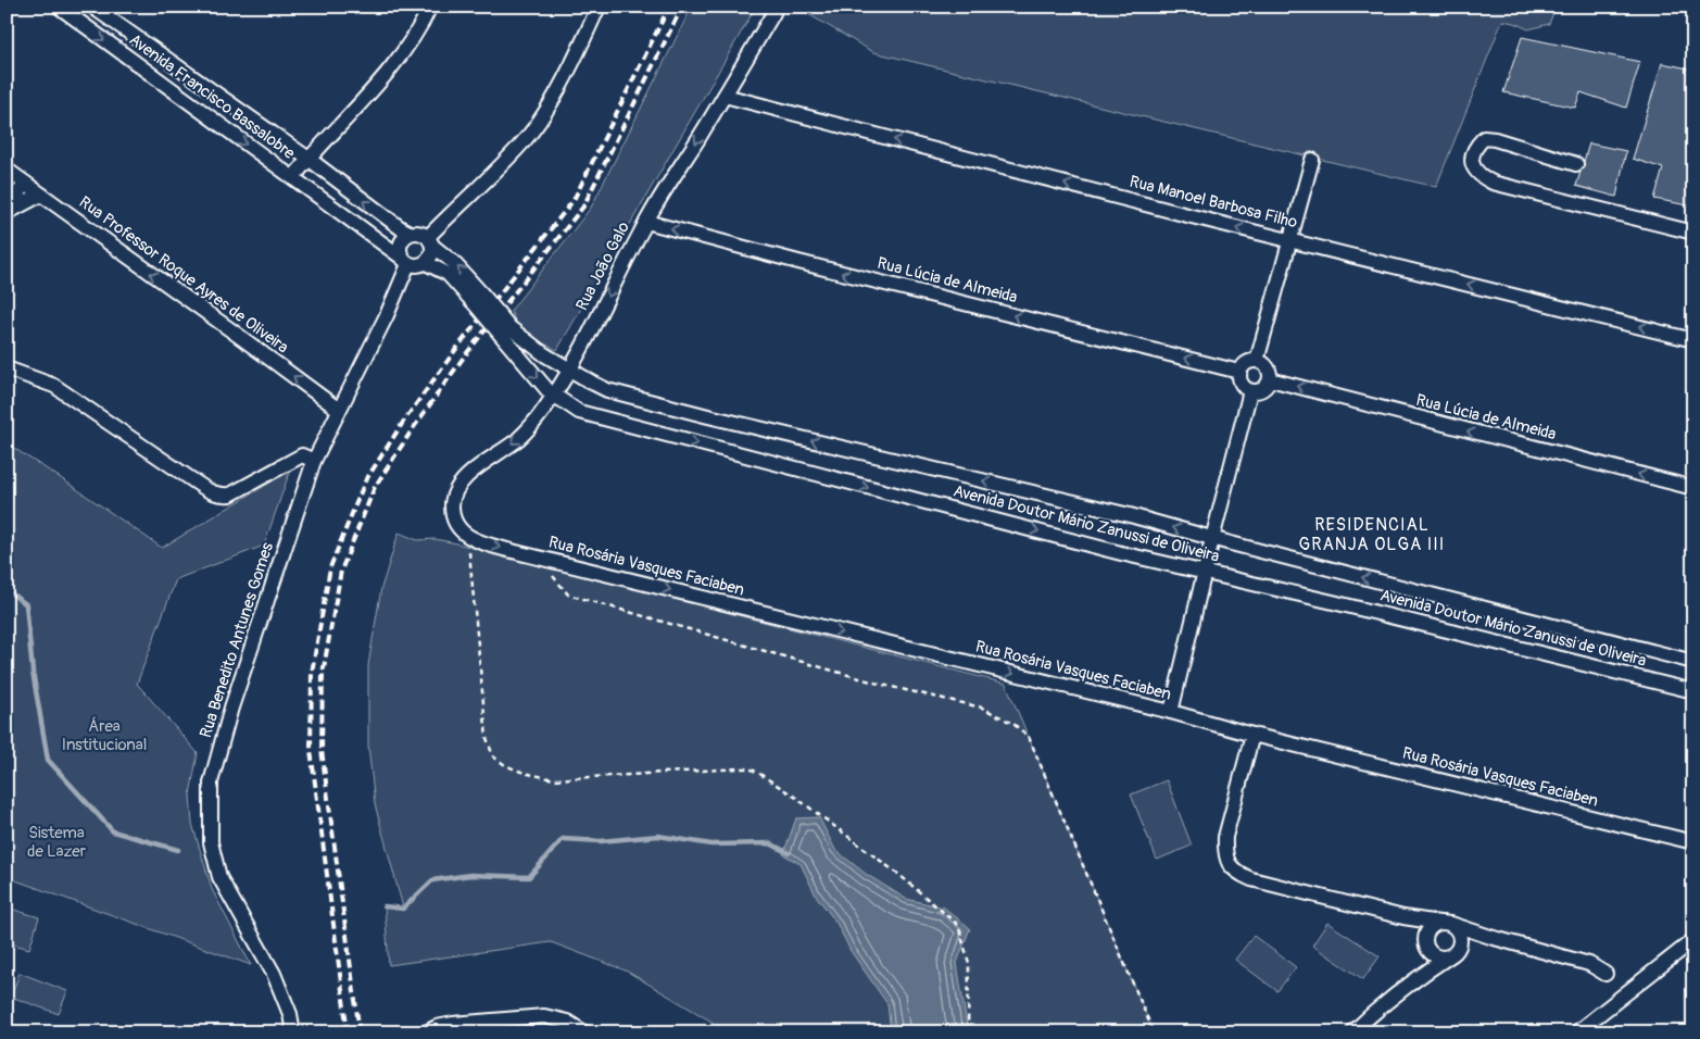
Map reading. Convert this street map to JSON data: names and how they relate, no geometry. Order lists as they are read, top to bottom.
{
  "streets": {
    "street": [
      "Avenida Francisco Bassalobre",
      "Rua Manoel Barbosa Filho",
      "Rua João Galo",
      "Rua Professor Roque Ayres de Oliveira",
      "Rua Lúcia de Almeida",
      "Avenida Doutor Mário Zanussi de Oliveira",
      "Rua Rosária Vasques Faciaben",
      "Rua Benedito Antunes Gomes"
    ]
  },
  "crossings": [
    ["Avenida Francisco Bassalobre", "Rua Benedito Antunes Gomes"],
    ["Rua Manoel Barbosa Filho", "Rua João Galo"],
    ["Rua João Galo", "Rua Lúcia de Almeida"],
    ["Rua João Galo", "Avenida Doutor Mário Zanussi de Oliveira"],
    ["Rua João Galo", "Rua Rosária Vasques Faciaben"],
    ["Rua Professor Roque Ayres de Oliveira", "Rua Benedito Antunes Gomes"]
  ],
  "one_way": [
    "Rua Manoel Barbosa Filho",
    "Rua João Galo",
    "Rua Professor Roque Ayres de Oliveira",
    "Rua Lúcia de Almeida",
    "Rua Rosária Vasques Faciaben"
  ],
  "districts": ["RESIDENCIAL GRANJA OLGA III"],
  "parks": ["Área Institucional", "Sistema de Lazer"]
}
